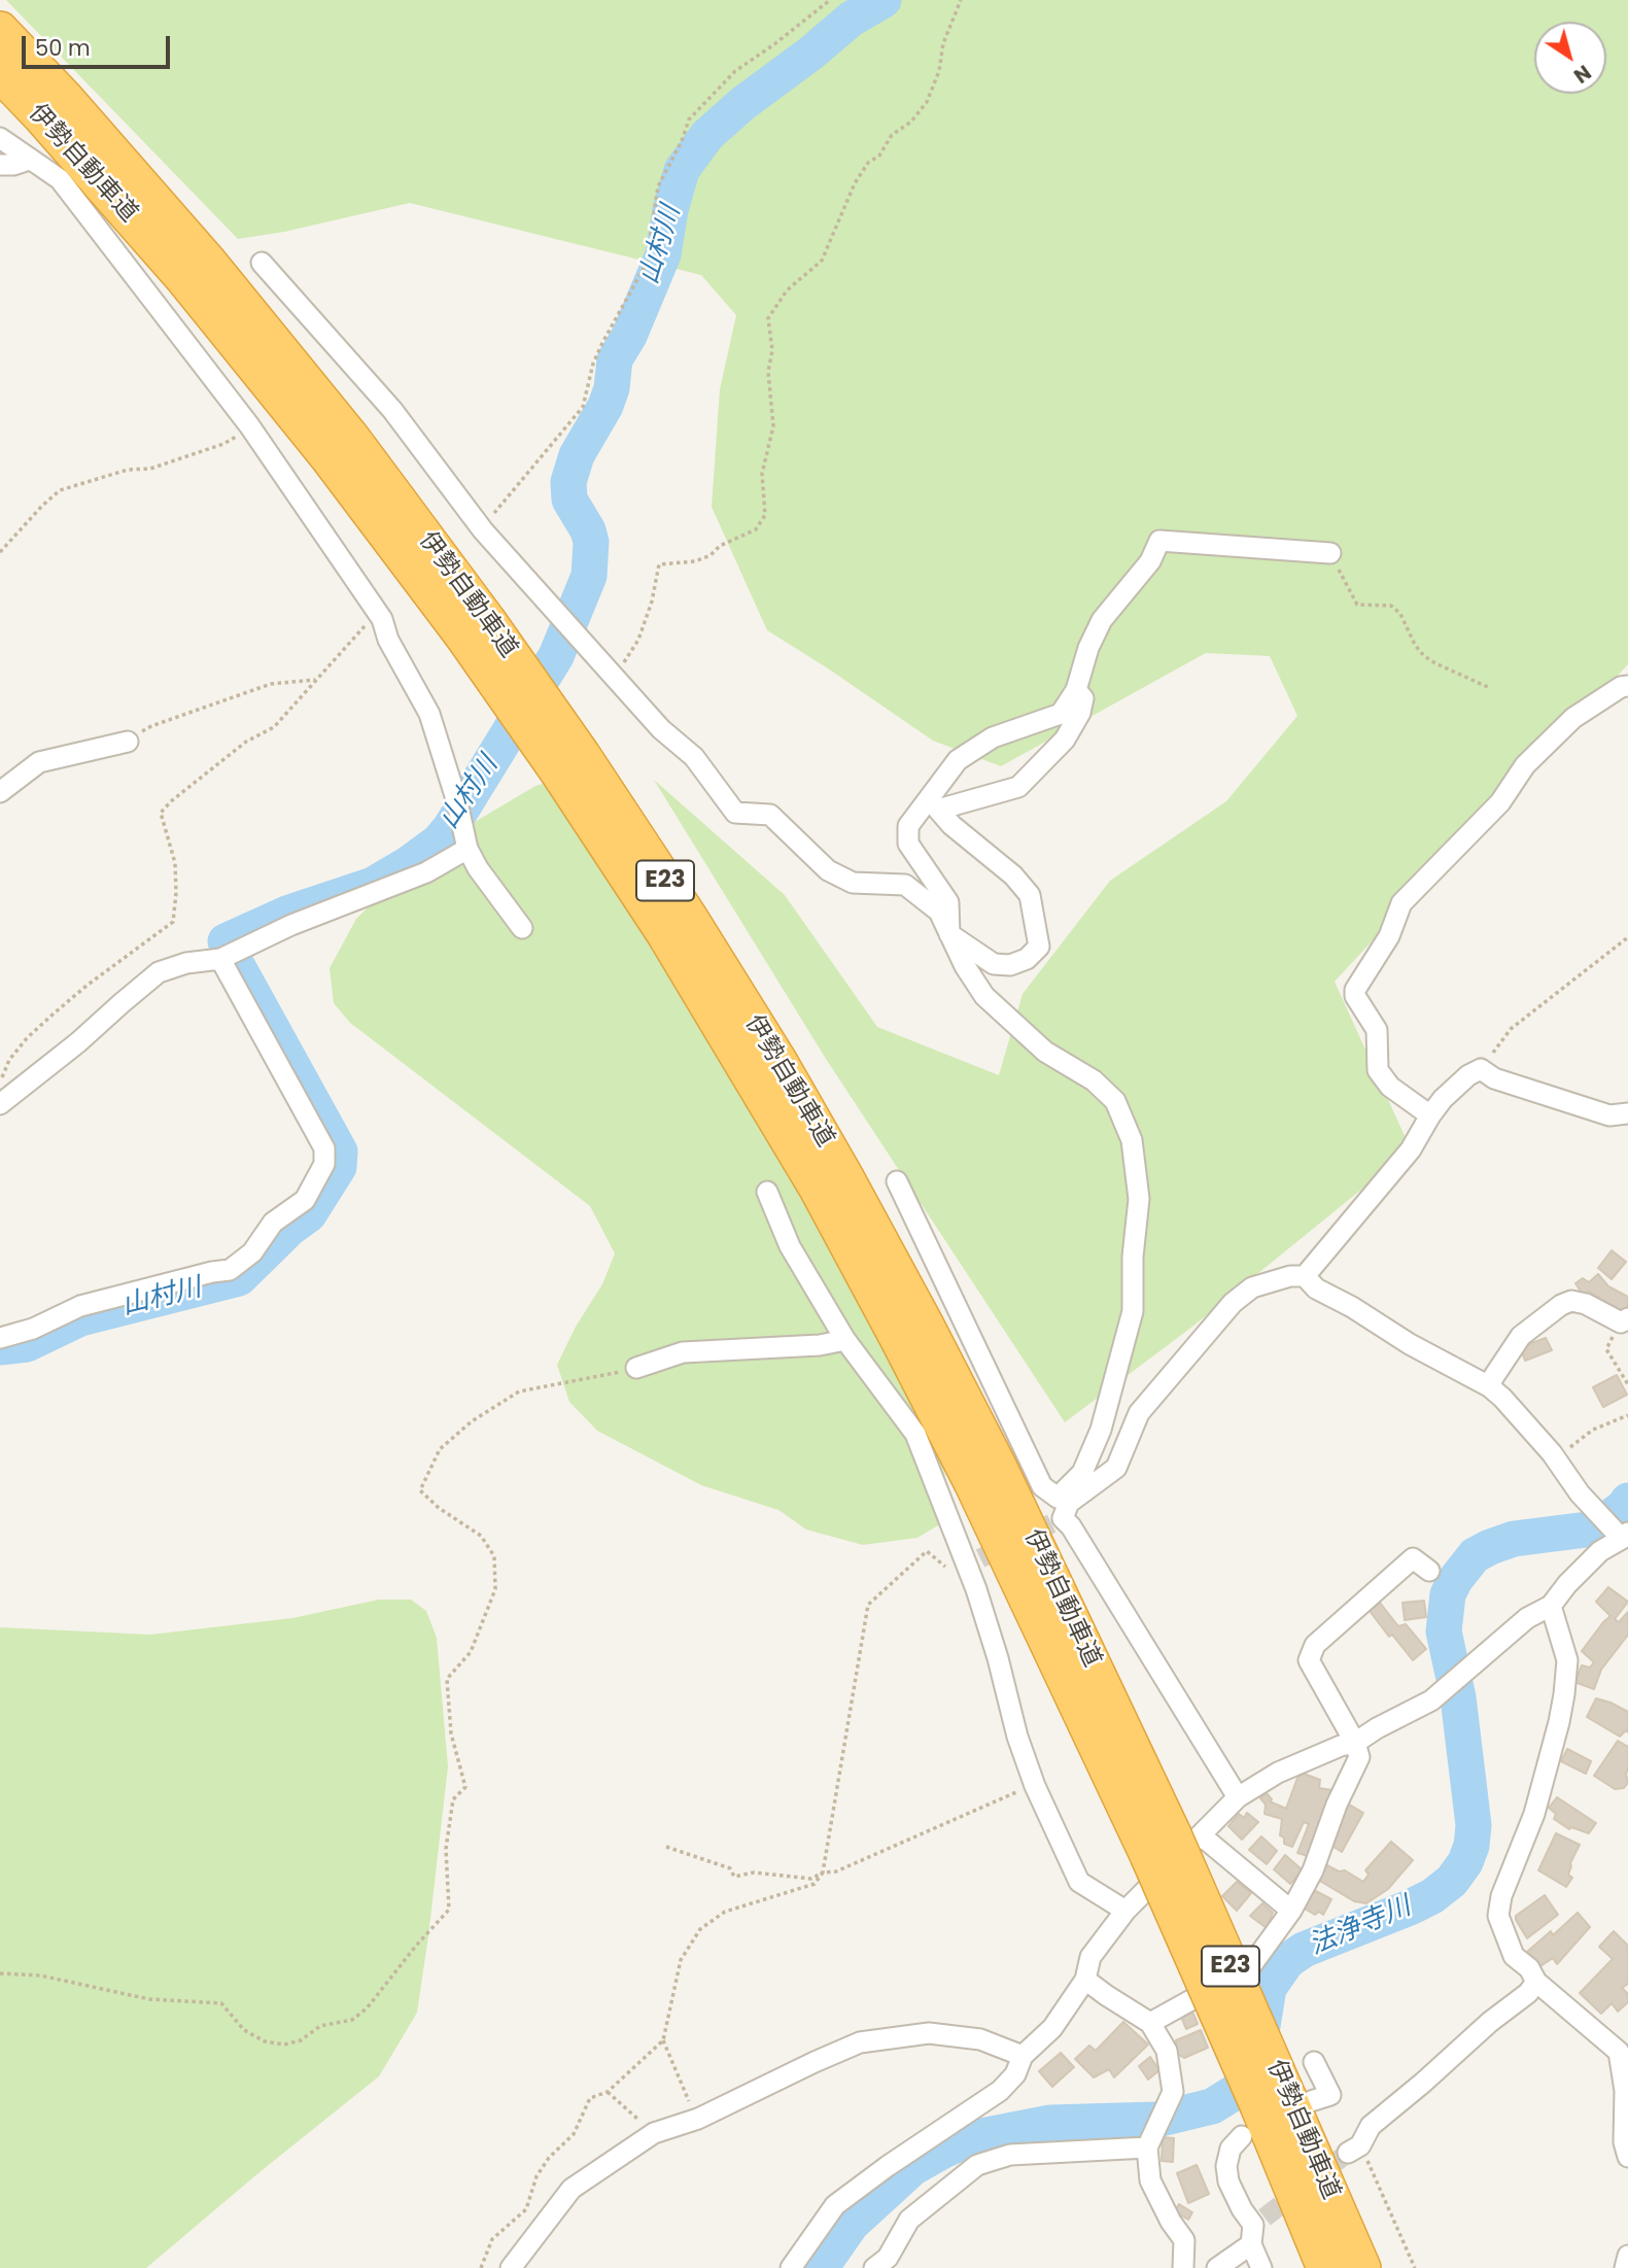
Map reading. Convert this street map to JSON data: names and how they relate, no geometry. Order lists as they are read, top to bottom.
{
  "streets": {
    "highway": ["伊勢自動車道", "E23"]
  },
  "water": ["山村川", "法浄寺川"],
  "scale_bar": "50 m",
  "north": "bottom right"
}
